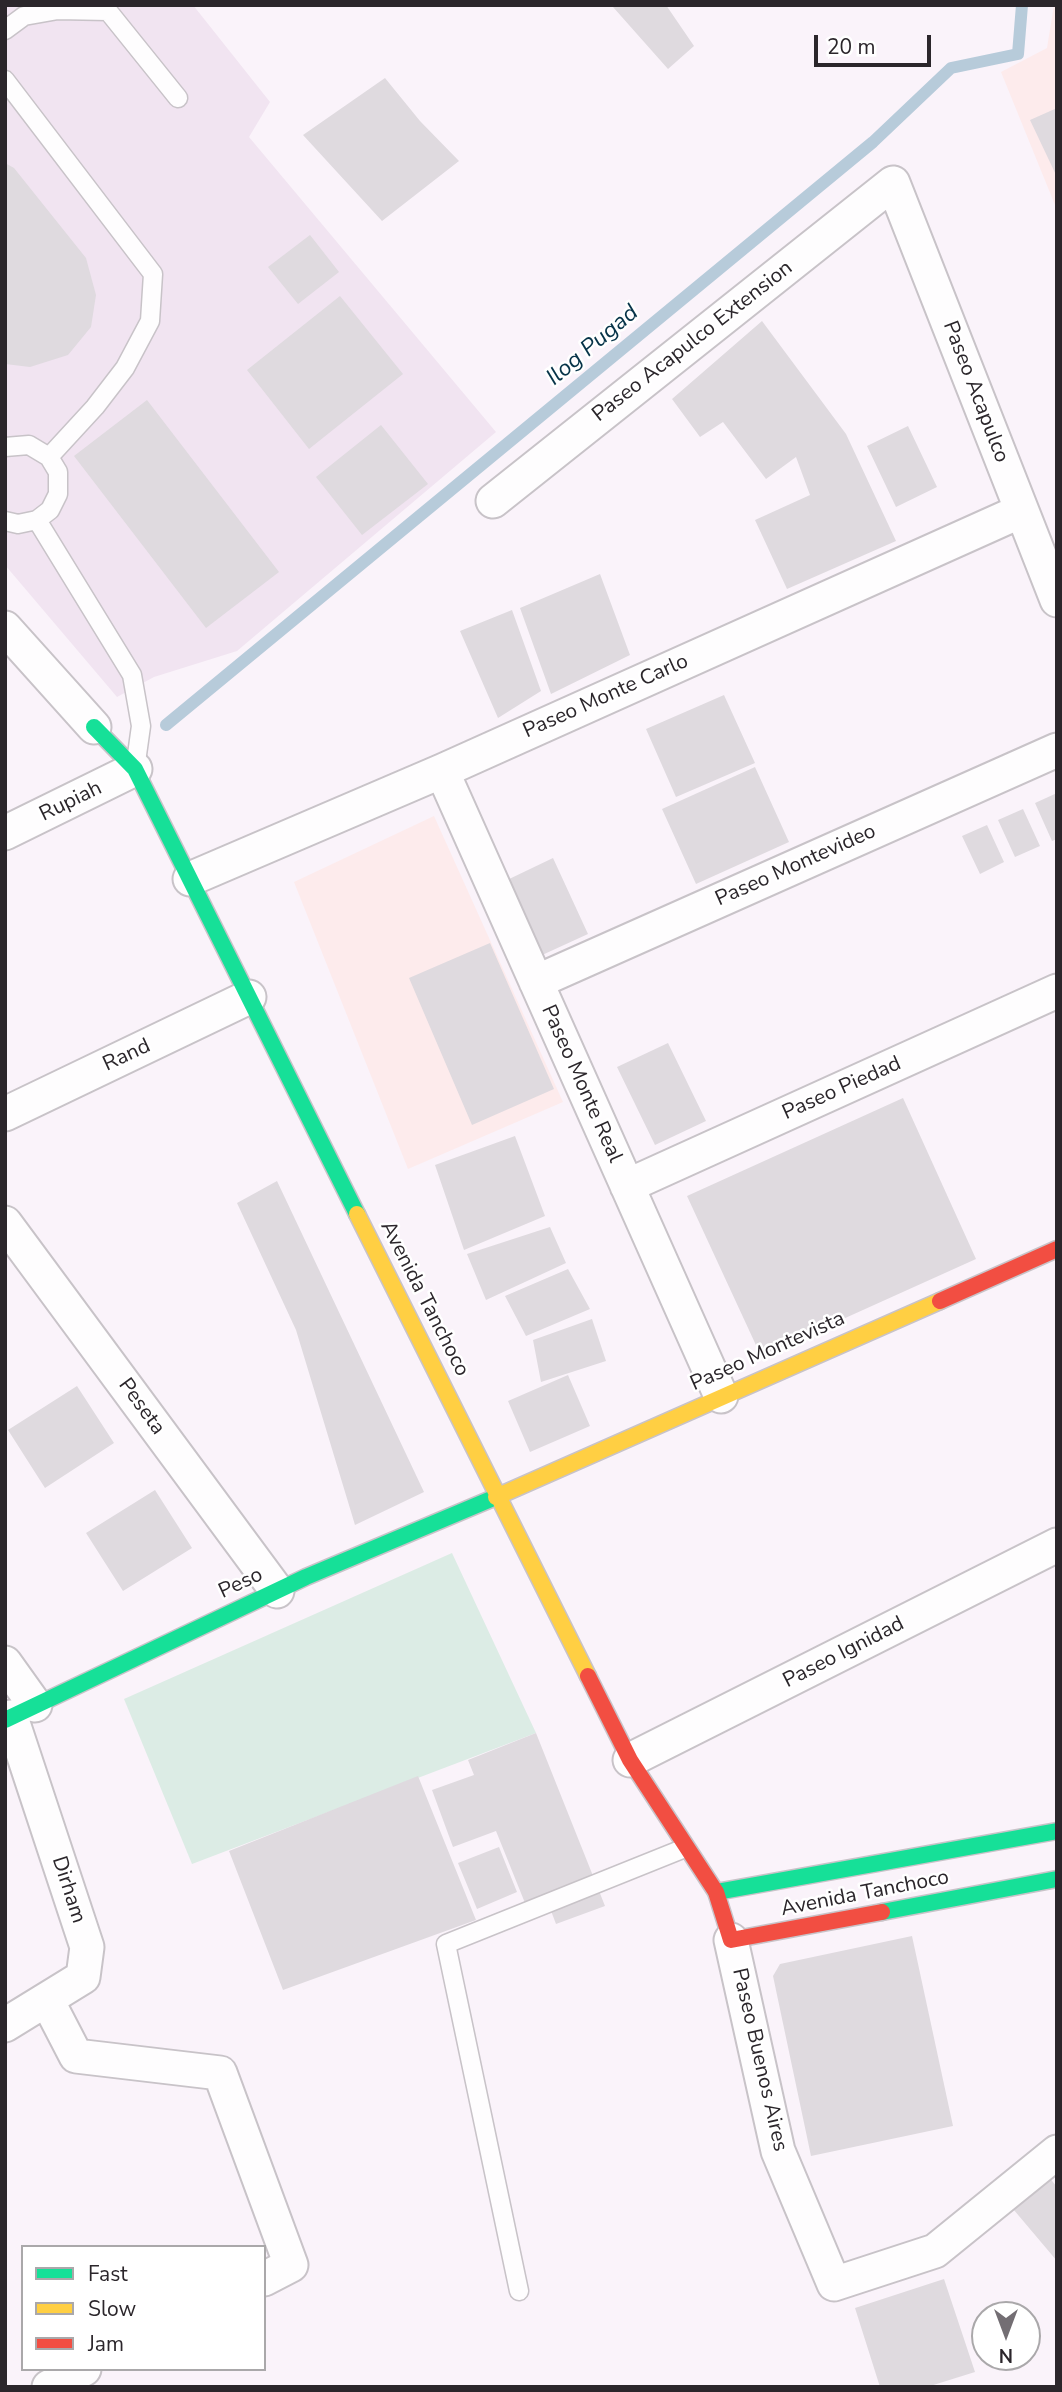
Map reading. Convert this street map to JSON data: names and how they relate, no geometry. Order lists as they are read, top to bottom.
{
  "streets": {
    "street": [
      "Paseo Acapulco Extension",
      "Paseo Acapulco",
      "Paseo Monte Carlo",
      "Rupiah",
      "Paseo Montevideo",
      "Rand",
      "Paseo Monte Real",
      "Paseo Piedad",
      "Avenida Tanchoco",
      "Paseo Montevista",
      "Peseta",
      "Peso",
      "Paseo Ignidad",
      "Dirham",
      "Paseo Buenos Aires"
    ]
  },
  "crossings": [
    ["Paseo Acapulco Extension", "Paseo Acapulco"],
    ["Paseo Acapulco", "Paseo Monte Carlo"],
    ["Paseo Monte Carlo", "Paseo Monte Real"],
    ["Paseo Monte Carlo", "Avenida Tanchoco"],
    ["Rupiah", "Avenida Tanchoco"],
    ["Paseo Montevideo", "Paseo Monte Real"],
    ["Rand", "Avenida Tanchoco"],
    ["Paseo Monte Real", "Paseo Piedad"],
    ["Paseo Monte Real", "Paseo Montevista"],
    ["Avenida Tanchoco", "Paseo Montevista"],
    ["Avenida Tanchoco", "Peso"],
    ["Avenida Tanchoco", "Paseo Ignidad"],
    ["Avenida Tanchoco", "Paseo Buenos Aires"],
    ["Paseo Montevista", "Peso"],
    ["Peseta", "Peso"],
    ["Peso", "Dirham"]
  ],
  "water": ["Ilog Pugad"],
  "legend": ["Fast", "Slow", "Jam"],
  "scale_bar": "20 m",
  "north": "bottom"
}
